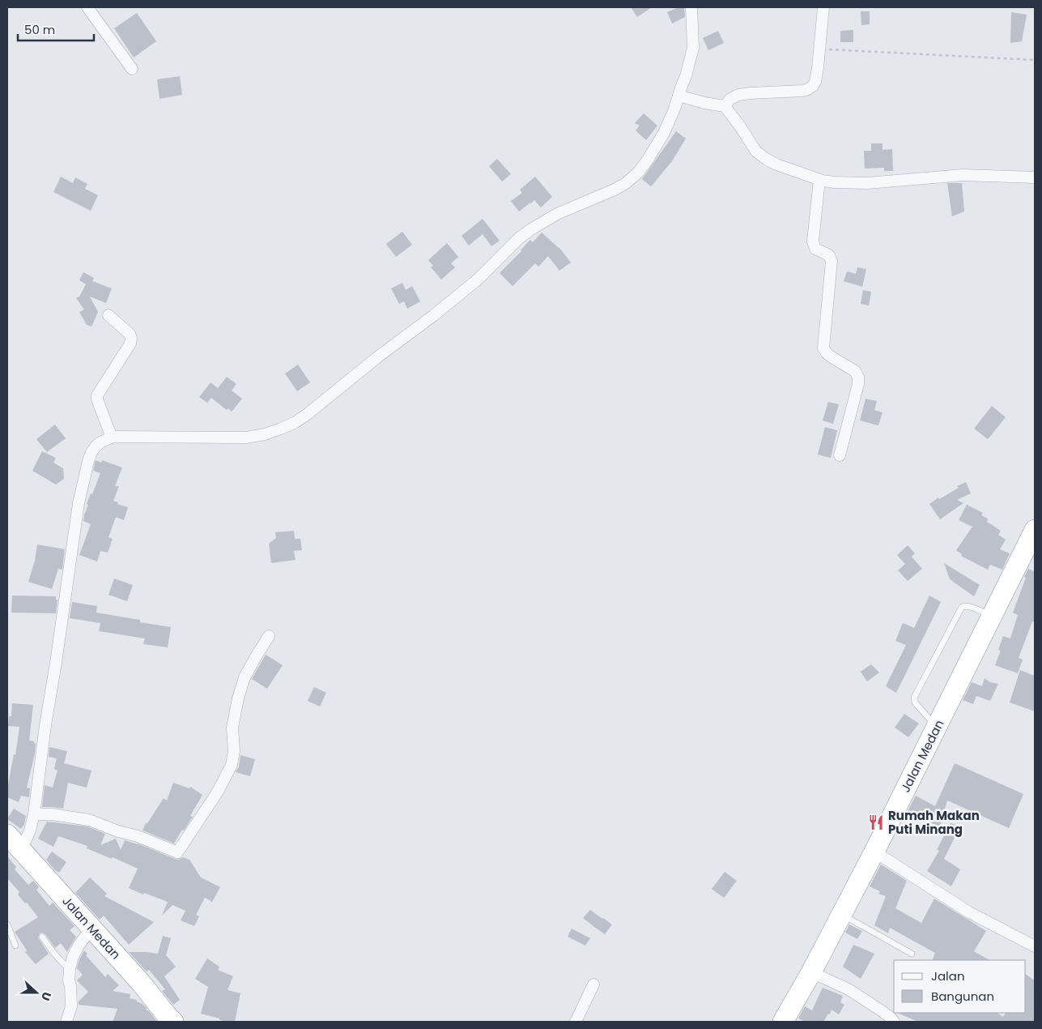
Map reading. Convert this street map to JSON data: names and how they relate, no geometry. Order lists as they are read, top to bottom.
{
  "streets": {
    "highway": ["Jalan Medan"]
  },
  "places": {
    "restaurant": ["Rumah Makan Puti Minang"]
  },
  "legend": ["Jalan", "Bangunan"],
  "scale_bar": "50 m",
  "north": "right"
}
